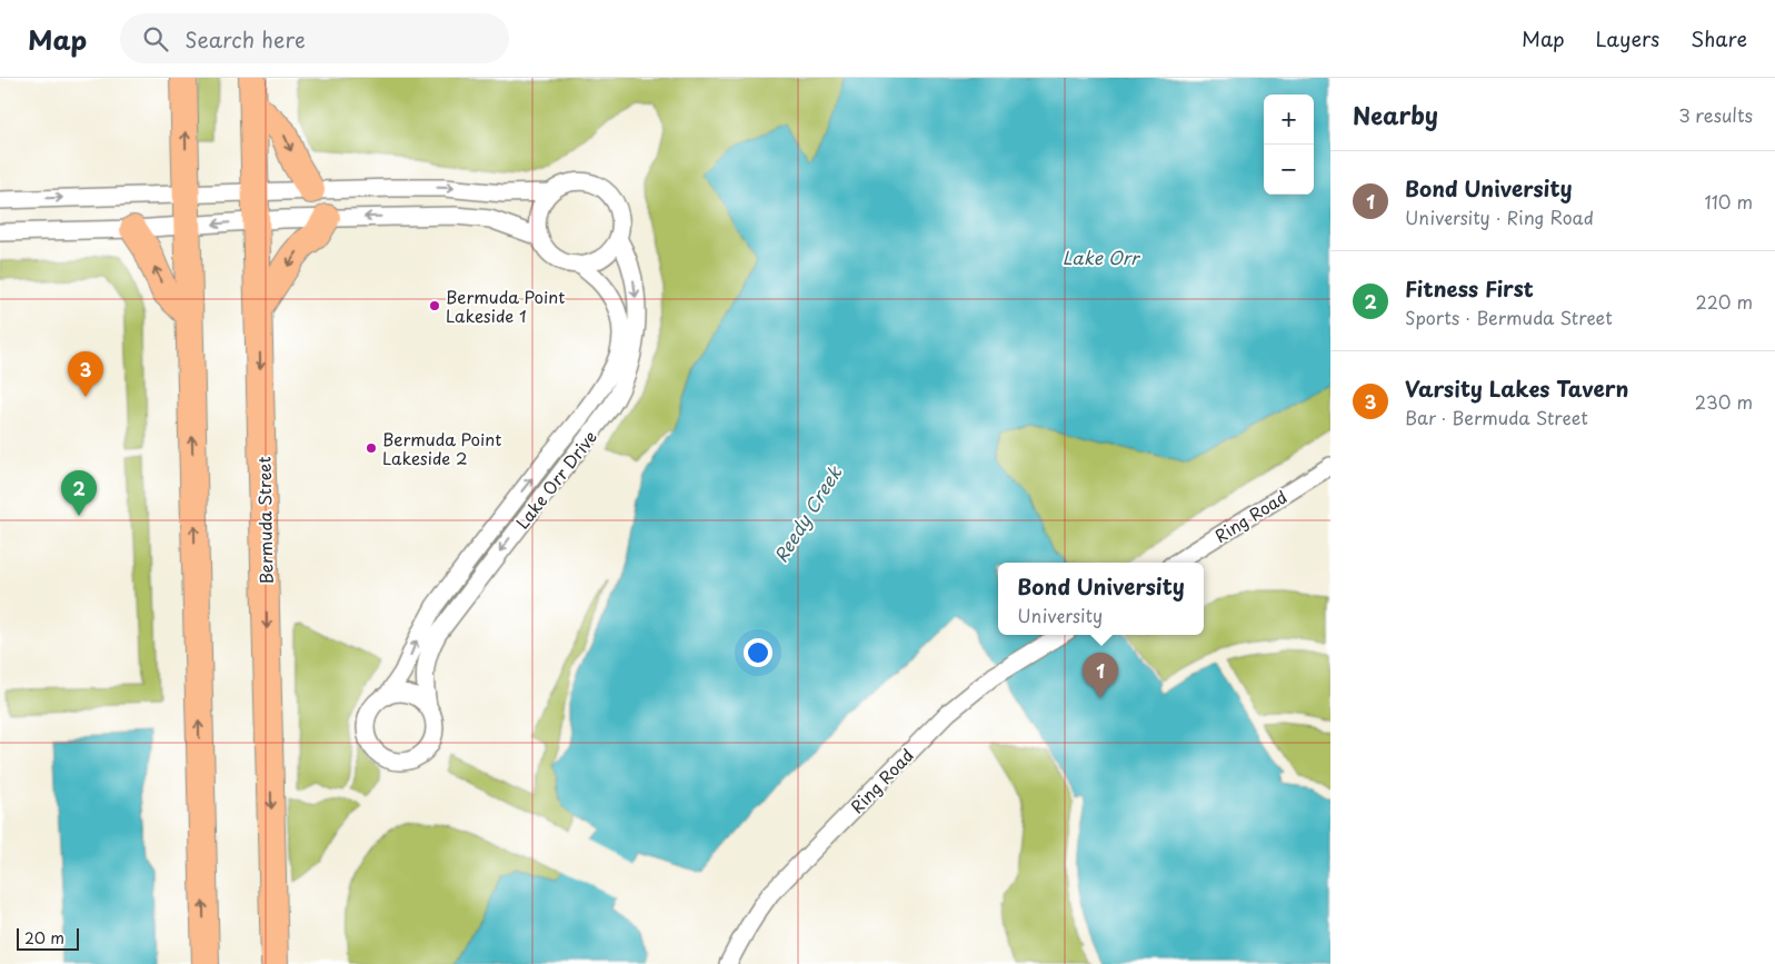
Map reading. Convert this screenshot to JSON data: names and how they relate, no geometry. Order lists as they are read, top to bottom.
{
  "streets": {
    "main road": ["Bermuda Street"],
    "street": ["Lake Orr Drive", "Ring Road"]
  },
  "water": ["Lake Orr", "Reedy Creek"],
  "places": ["Bermuda Point Lakeside 1", "Bermuda Point Lakeside 2"],
  "scale_bar": "20 m",
  "page": {
    "header": "Map",
    "search": "Search here",
    "nav": ["Map", "Layers", "Share"],
    "heading": ["Nearby", "3 results"],
    "map_buttons": ["+", "−"],
    "list": [
      {
        "mark": "1",
        "name": "Bond University",
        "note": "University · Ring Road",
        "value": "110 m"
      },
      {
        "mark": "2",
        "name": "Fitness First",
        "note": "Sports · Bermuda Street",
        "value": "220 m"
      },
      {
        "mark": "3",
        "name": "Varsity Lakes Tavern",
        "note": "Bar · Bermuda Street",
        "value": "230 m"
      }
    ],
    "pins": ["3", "2", "1"],
    "popup": ["Bond University", "University"],
    "scale": "20 m"
  }
}
